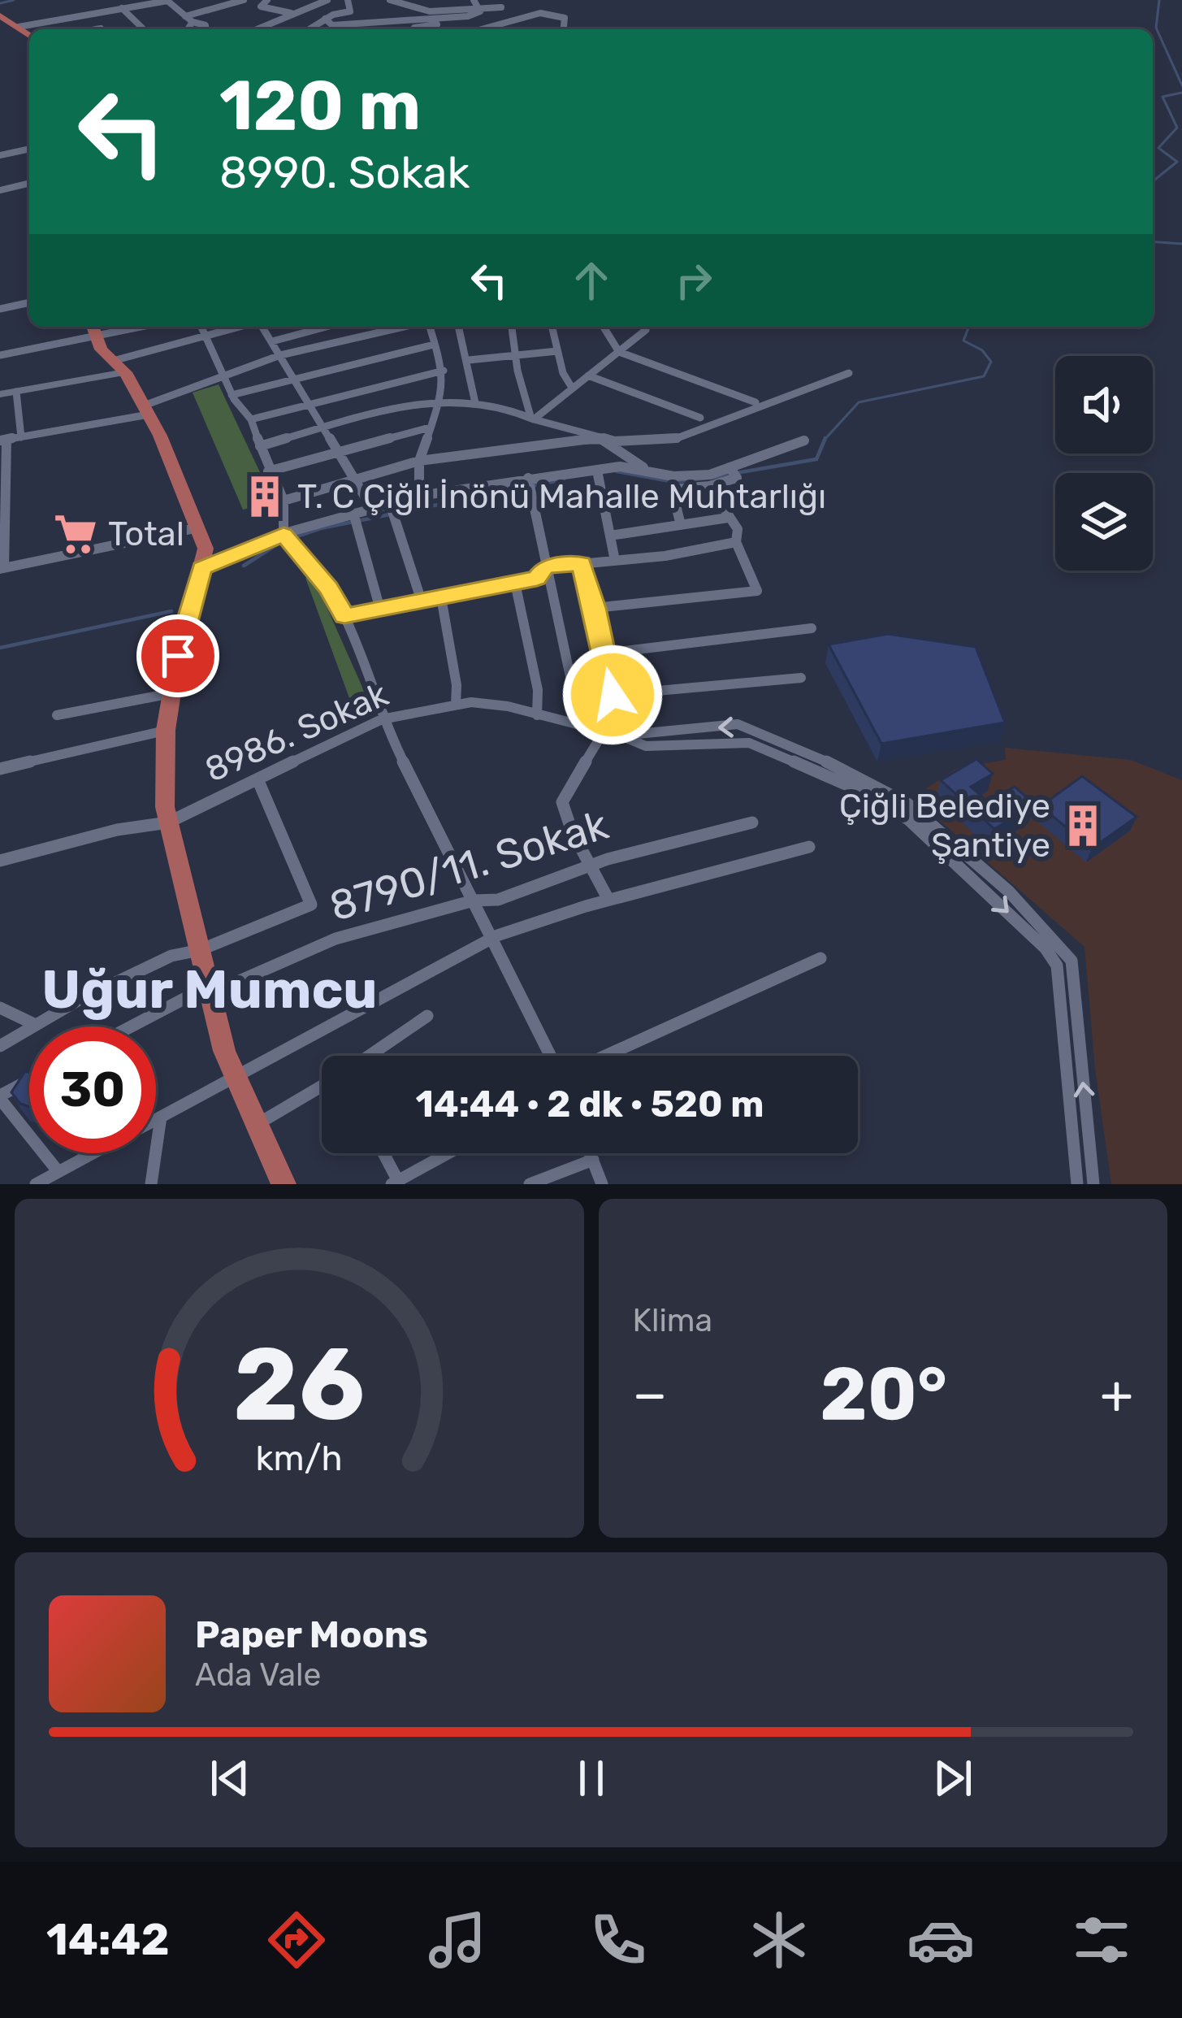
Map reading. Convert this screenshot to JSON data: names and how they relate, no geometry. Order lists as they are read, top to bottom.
{
  "streets": {
    "street": ["8986. Sokak", "8790/11. Sokak"]
  },
  "districts": ["Uğur Mumcu"],
  "places": {
    "building": ["T. C Çiğli İnönü Mahalle Muhtarlığı", "Çiğli Belediye Şantiye"],
    "supermarket": ["Total"]
  },
  "page": {
    "turn": ["120 m", "8990. Sokak"],
    "limit": "30",
    "trip": "14:44 · 2 dk · 520 m",
    "tile": "Klima",
    "heat": ["−", "20°", "+"],
    "song": ["Paper Moons", "Ada Vale"],
    "tabs": "14:42",
    "gauge": ["26", "km/h"]
  }
}
